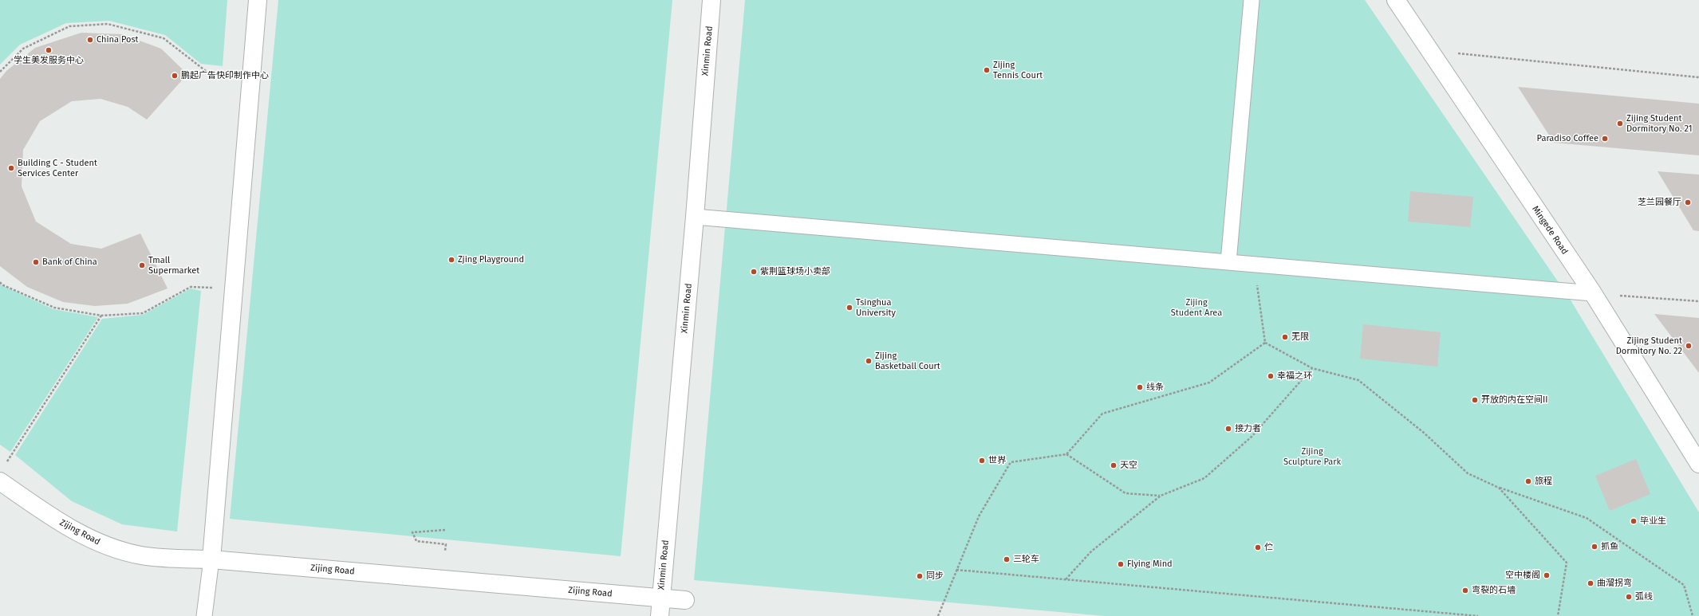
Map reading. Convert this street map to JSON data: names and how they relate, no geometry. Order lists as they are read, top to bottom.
{
  "streets": {
    "street": ["Xinmin Road", "Mingede Road", "Zijing Road"]
  },
  "crossings": [
    ["Xinmin Road", "Zijing Road"]
  ],
  "parks": ["Zijing Student Area", "Zijing Sculpture Park"],
  "places": [
    "China Post",
    "学生美发服务中心",
    "Zijing Tennis Court",
    "鹏起广告快印制作中心",
    "Zijing Student Dormitory No. 21",
    "Paradiso Coffee",
    "Building C - Student Services Center",
    "芝兰园餐厅",
    "Zjing Playground",
    "Bank of China",
    "Tmall Supermarket",
    "紫荆篮球场小卖部",
    "Tsinghua University",
    "无限",
    "Zijing Student Dormitory No. 22",
    "Zijing Basketball Court",
    "幸福之环",
    "线条",
    "开放的内在空间II",
    "接力者",
    "世界",
    "天空",
    "旅程",
    "毕业生",
    "抓鱼",
    "伫",
    "三轮车",
    "Flying Mind",
    "空中楼阁",
    "同步",
    "曲溜拐弯",
    "弯裂的石墙",
    "弧线"
  ]
}
